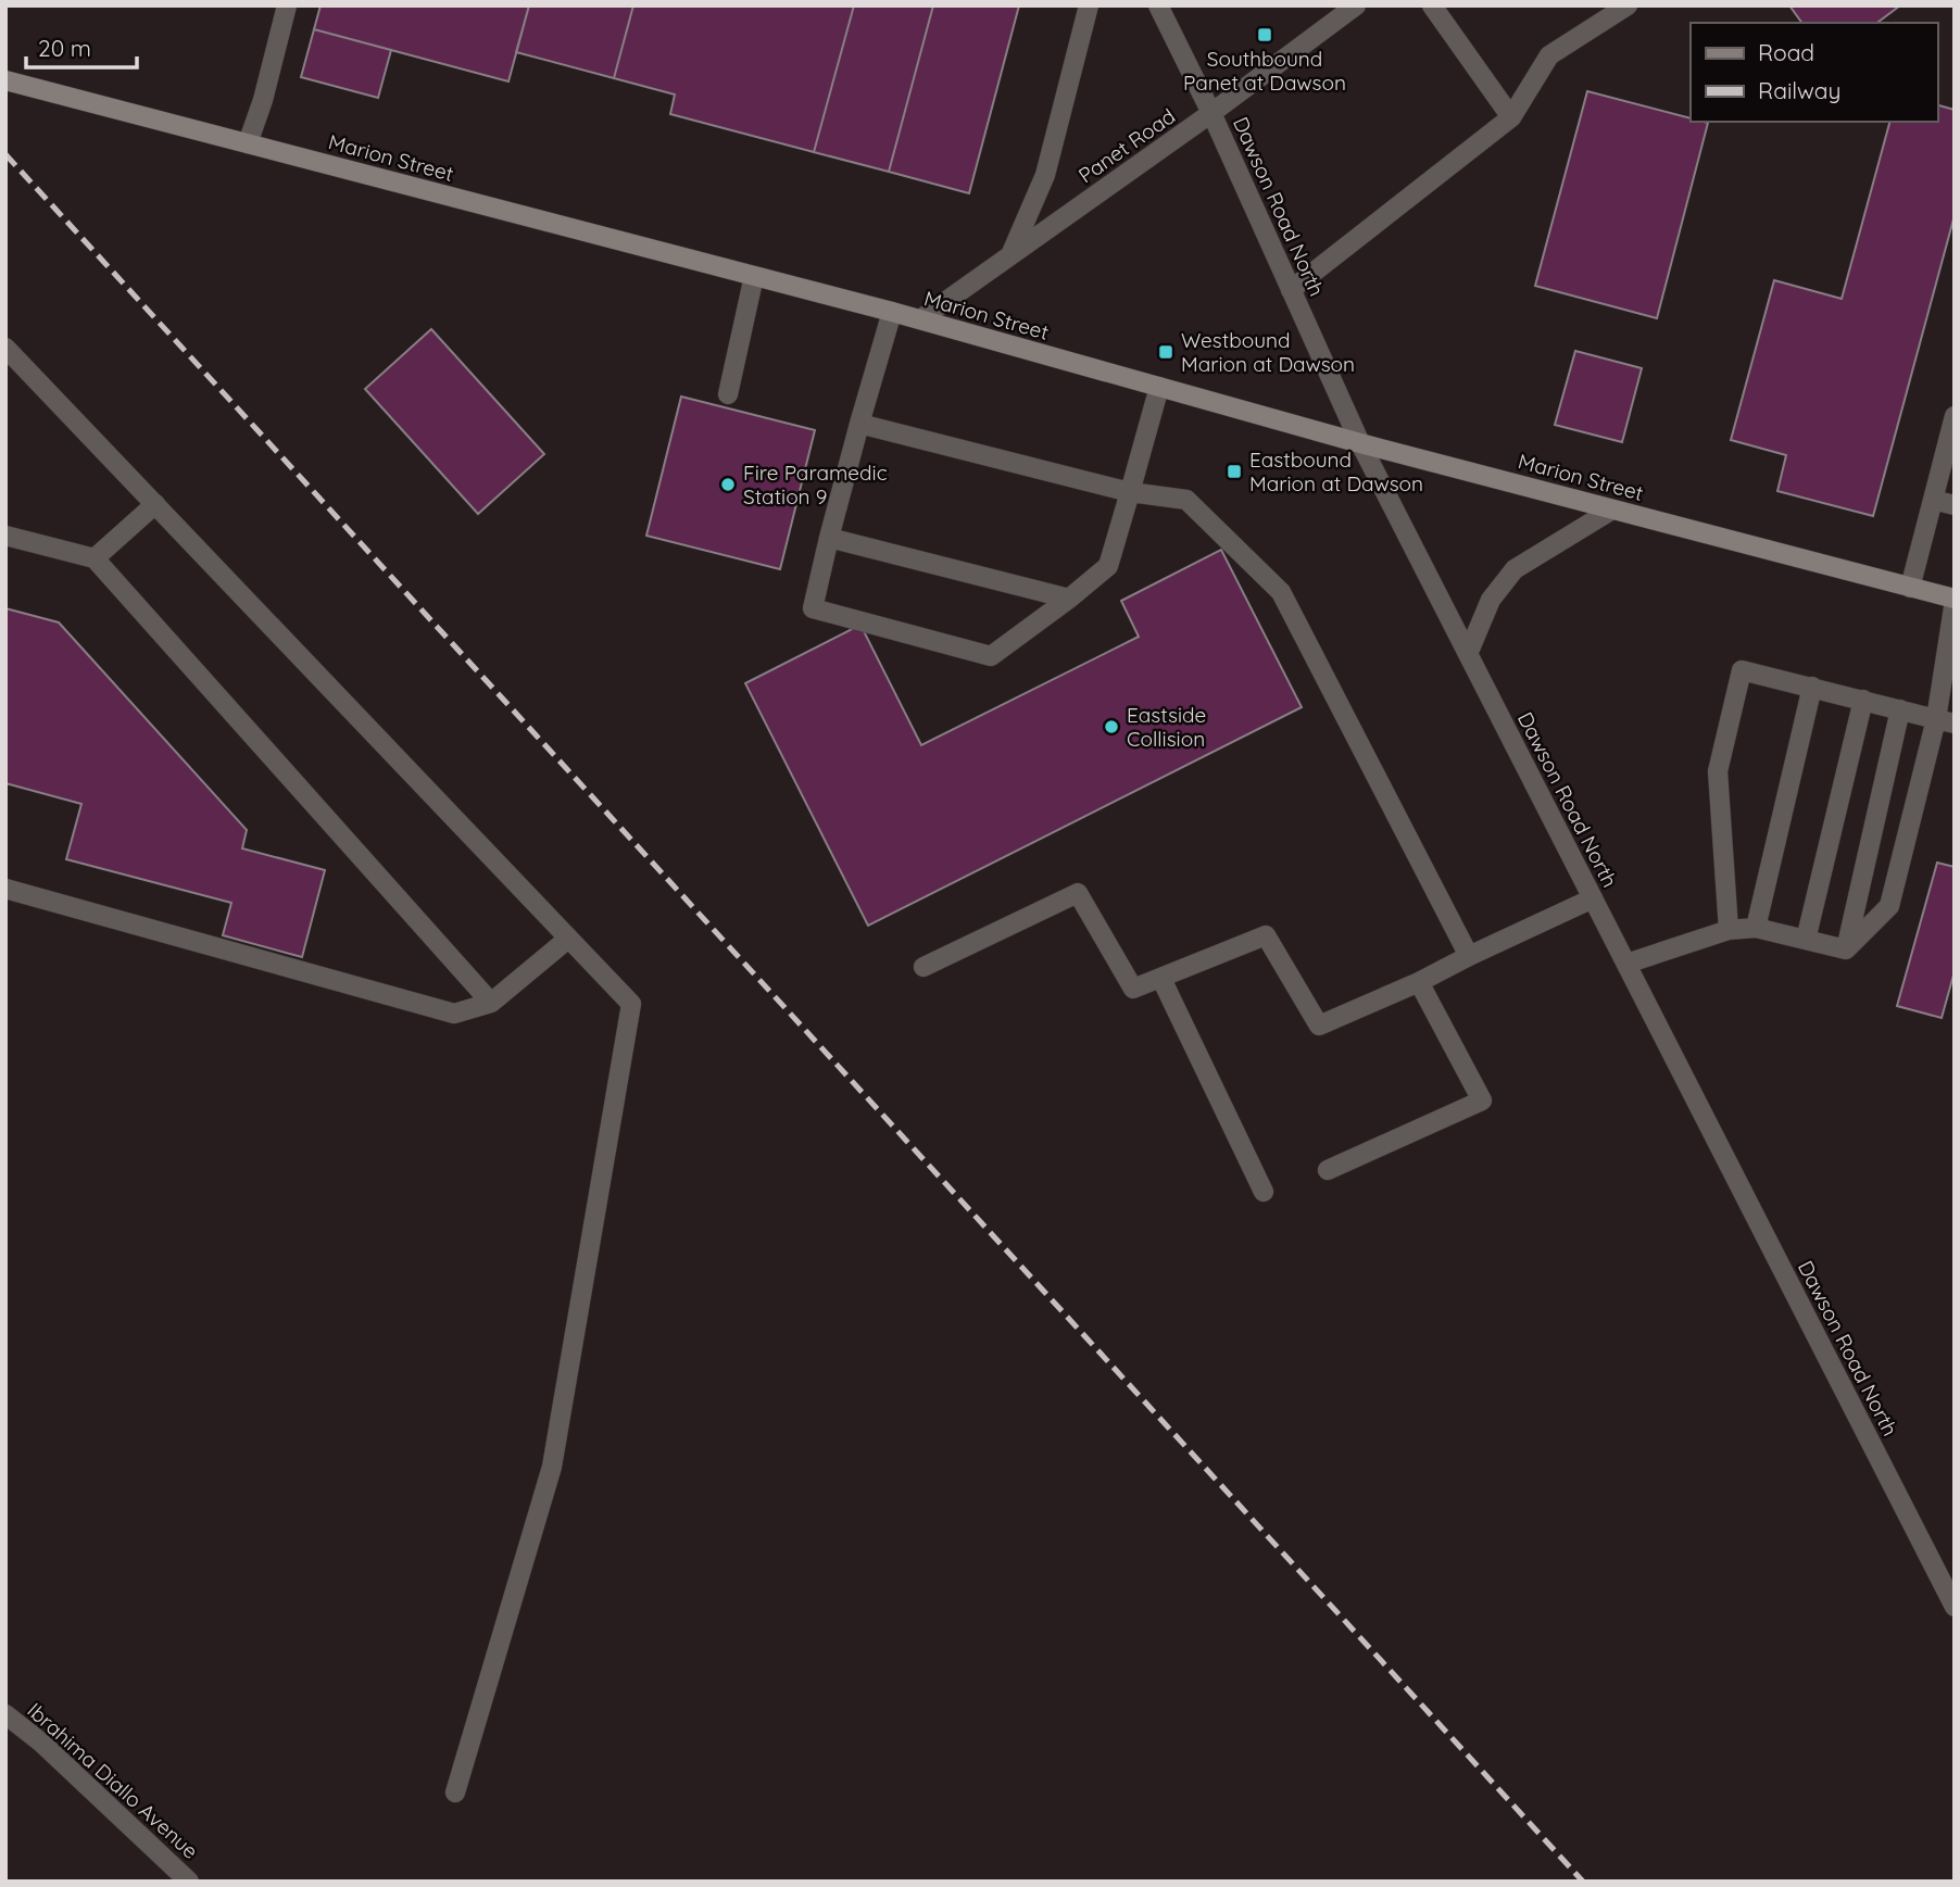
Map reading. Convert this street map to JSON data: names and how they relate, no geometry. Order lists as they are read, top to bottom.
{
  "streets": {
    "main road": ["Marion Street"],
    "street": ["Panet Road", "Dawson Road North", "Ibrahima Diallo Avenue"]
  },
  "crossings": [
    ["Panet Road", "Marion Street"],
    ["Panet Road", "Dawson Road North"],
    ["Marion Street", "Dawson Road North"]
  ],
  "places": {
    "transit": ["Southbound Panet at Dawson", "Westbound Marion at Dawson", "Eastbound Marion at Dawson"],
    "other": ["Fire Paramedic Station 9", "Eastside Collision"]
  },
  "legend": ["Road", "Railway"],
  "scale_bar": "20 m"
}
